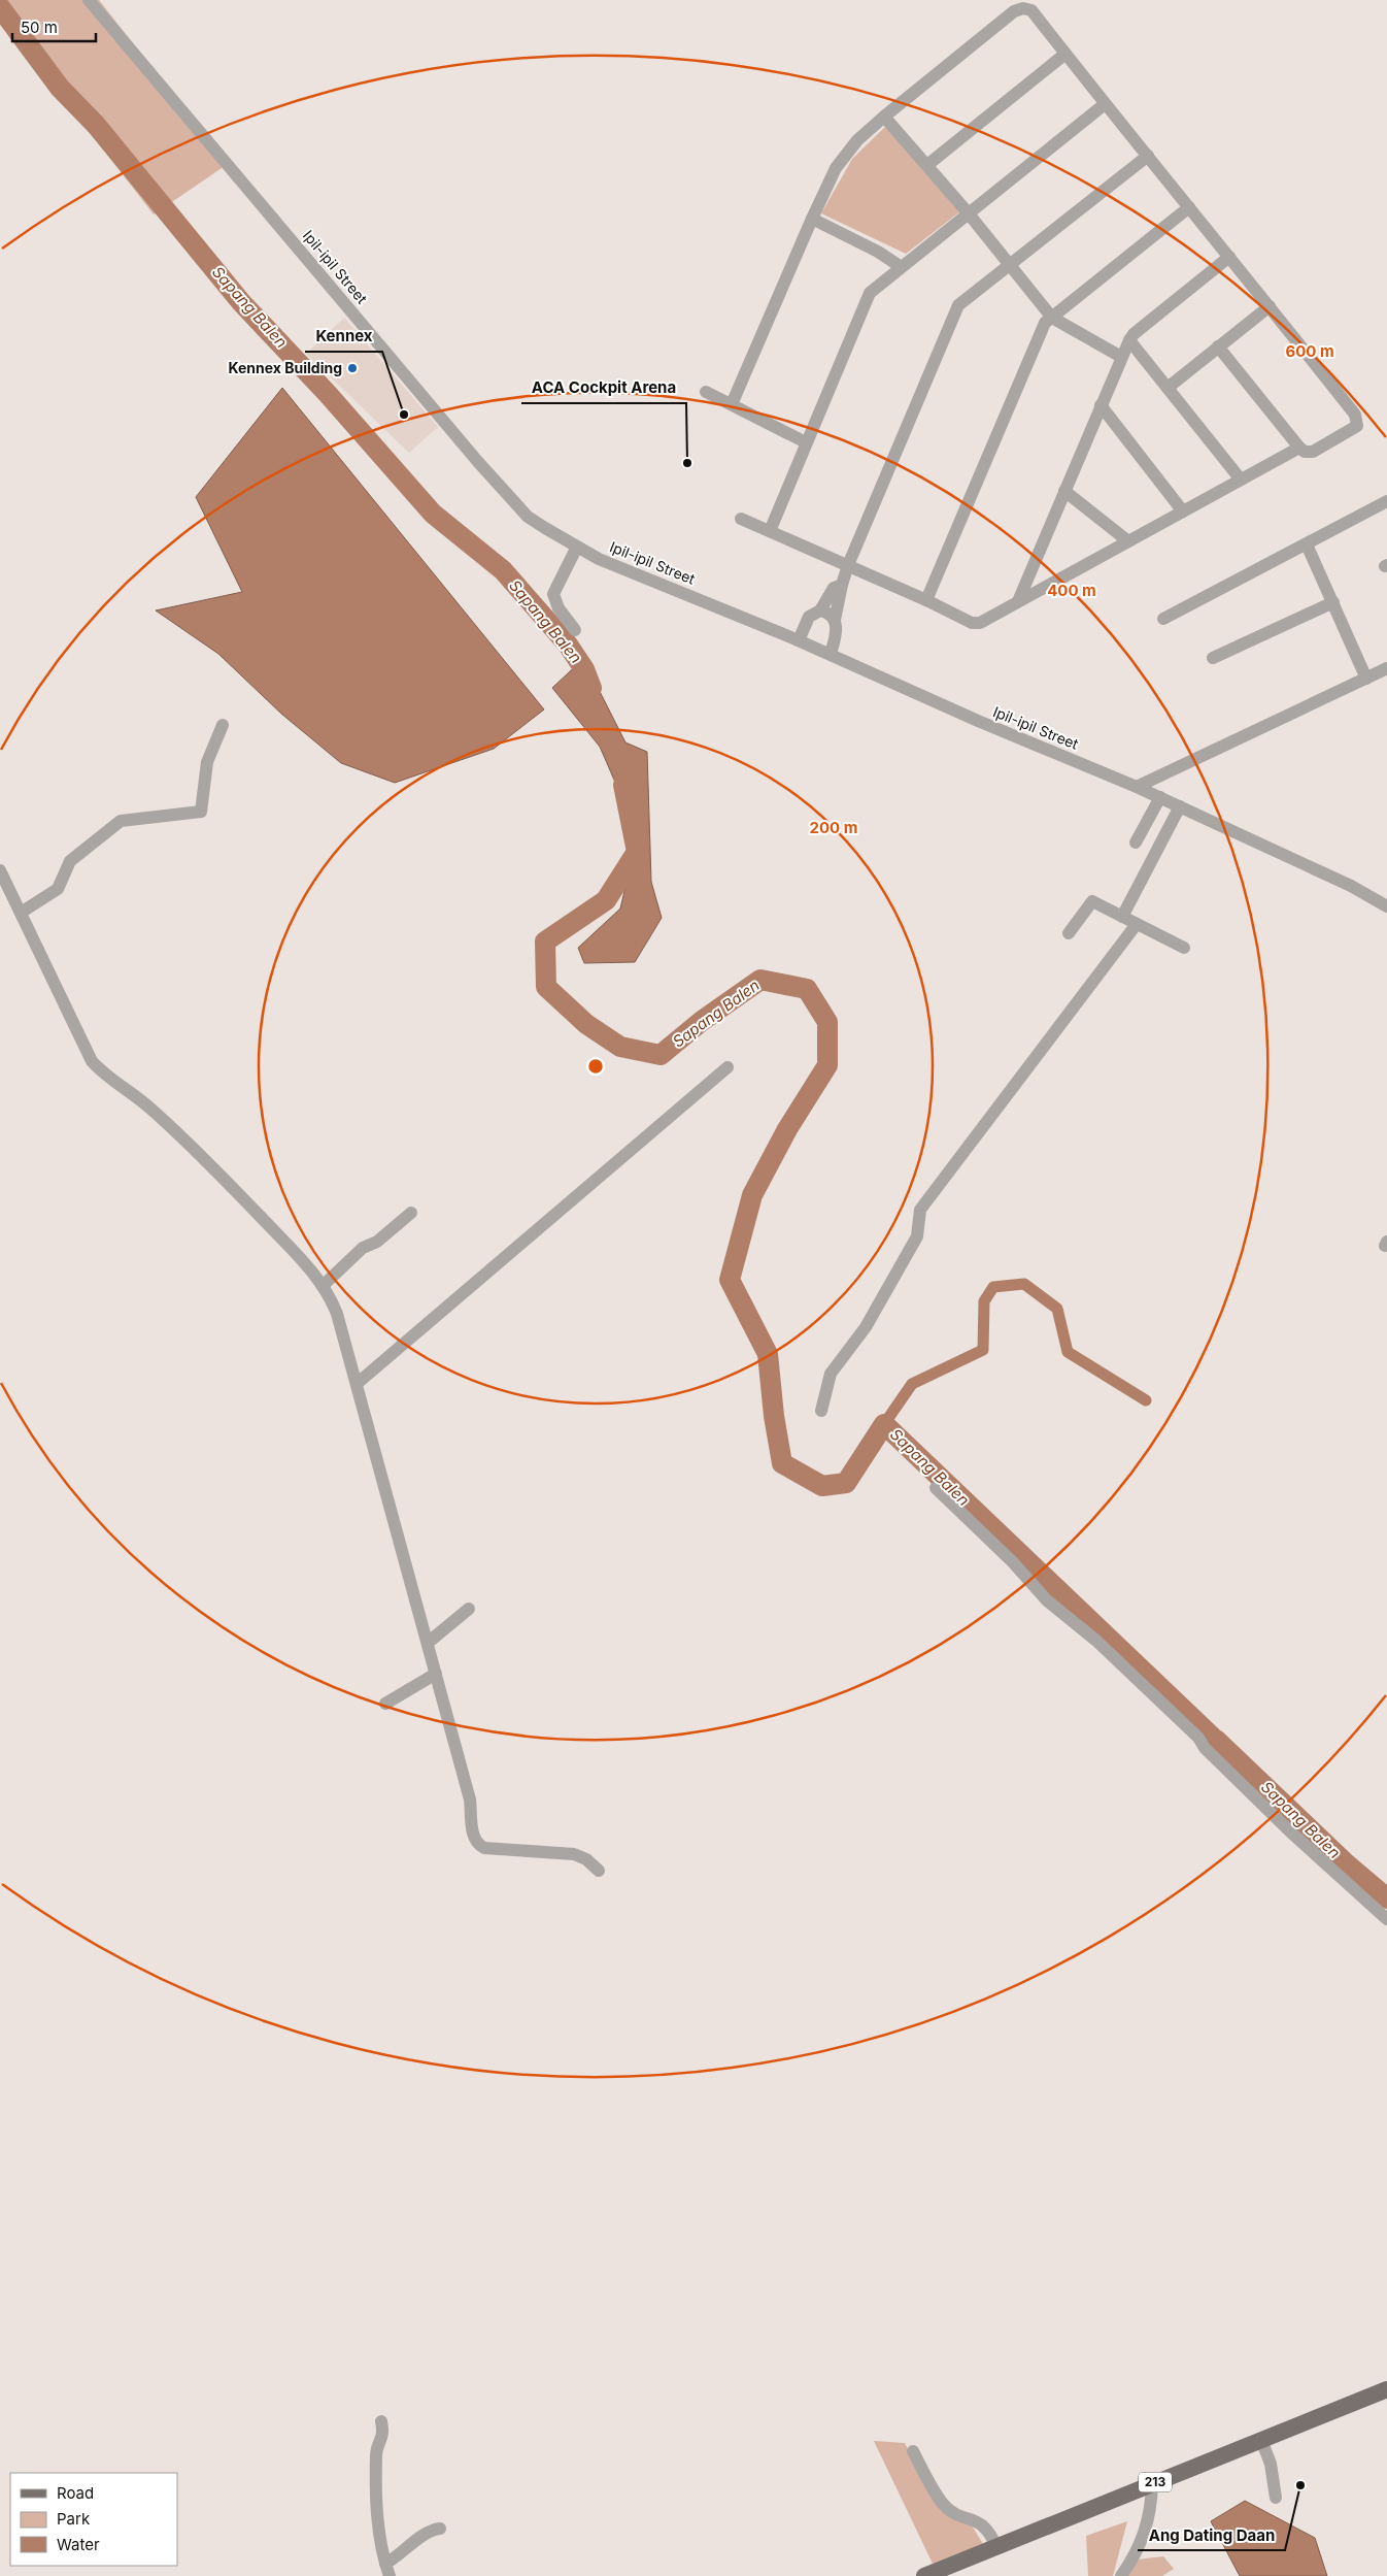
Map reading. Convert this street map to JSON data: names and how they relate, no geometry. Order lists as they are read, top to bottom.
{
  "streets": {
    "main road": ["213"],
    "street": ["Ipil-ipil Street"]
  },
  "water": ["Sapang Balen"],
  "places": [
    "Kennex Building",
    "Kennex",
    "ACA Cockpit Arena",
    "Ang Dating Daan"
  ],
  "legend": ["Road", "Park", "Water"],
  "scale_bar": "50 m",
  "rings": ["600 m", "400 m", "200 m"]
}
